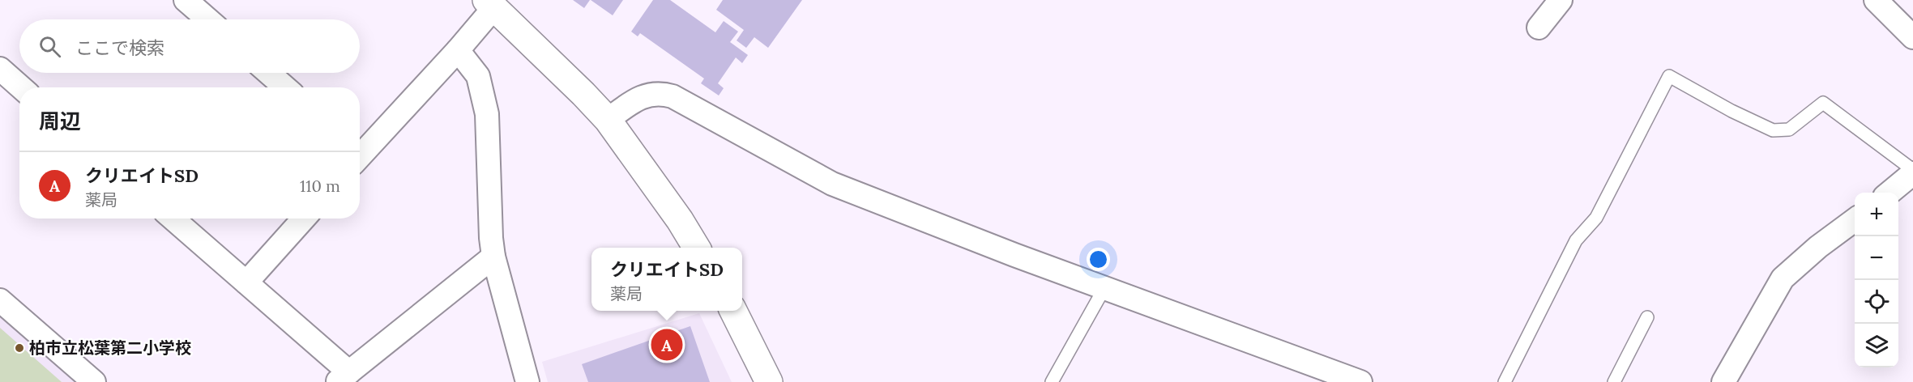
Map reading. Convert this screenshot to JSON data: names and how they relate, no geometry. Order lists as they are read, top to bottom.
{
  "places": ["柏市立松葉第二小学校"],
  "page": {
    "search": "ここで検索",
    "heading": "周辺",
    "list": [
      {
        "mark": "A",
        "name": "クリエイトSD",
        "note": "薬局",
        "value": "110 m"
      }
    ],
    "map_buttons": ["+", "−"],
    "popup": ["クリエイトSD", "薬局"],
    "pins": "A"
  }
}
